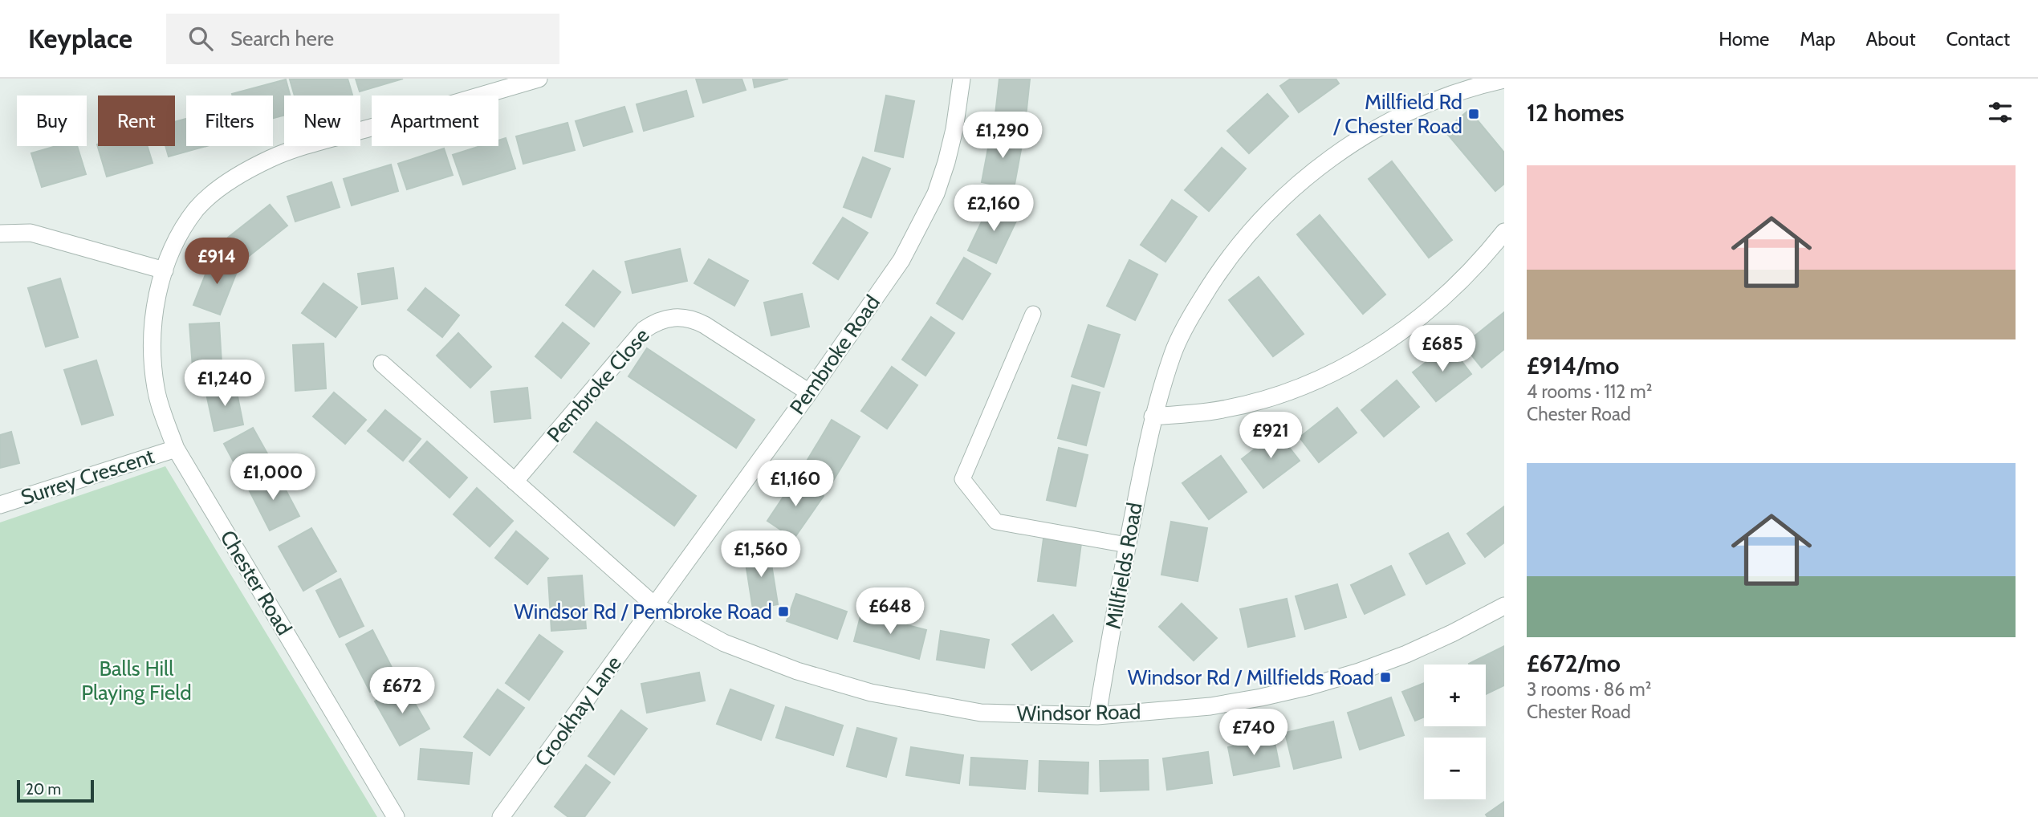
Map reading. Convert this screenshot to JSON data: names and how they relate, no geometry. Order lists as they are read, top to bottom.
{
  "streets": {
    "street": [
      "Pembroke Road",
      "Pembroke Close",
      "Surrey Crescent",
      "Millfields Road",
      "Chester Road",
      "Crookhay Lane",
      "Windsor Road"
    ]
  },
  "crossings": [
    ["Pembroke Road", "Pembroke Close"],
    ["Pembroke Road", "Crookhay Lane"],
    ["Pembroke Road", "Windsor Road"],
    ["Surrey Crescent", "Chester Road"],
    ["Millfields Road", "Windsor Road"],
    ["Crookhay Lane", "Windsor Road"]
  ],
  "parks": ["Balls Hill Playing Field"],
  "places": {
    "transit": ["Millfield Rd / Chester Road", "Windsor Rd / Pembroke Road", "Windsor Rd / Millfields Road"]
  },
  "scale_bar": "20 m",
  "page": {
    "header": "Keyplace",
    "search": "Search here",
    "nav": [
      "Home",
      "Map",
      "About",
      "Contact"
    ],
    "heading": "12 homes",
    "chip": [
      "Buy",
      "Rent",
      "Filters",
      "New",
      "Apartment"
    ],
    "price": [
      "£1,290",
      "£2,160",
      "£914",
      "£685",
      "£1,240",
      "£921",
      "£1,000",
      "£1,160",
      "£1,560",
      "£648",
      "£672",
      "£740"
    ],
    "list": [
      {
        "name": "£914/mo",
        "note": "4 rooms · 112 m² · Chester Road"
      },
      {
        "name": "£672/mo",
        "note": "3 rooms · 86 m² · Chester Road"
      }
    ],
    "map_buttons": ["+", "−"],
    "scale": "20 m"
  }
}
